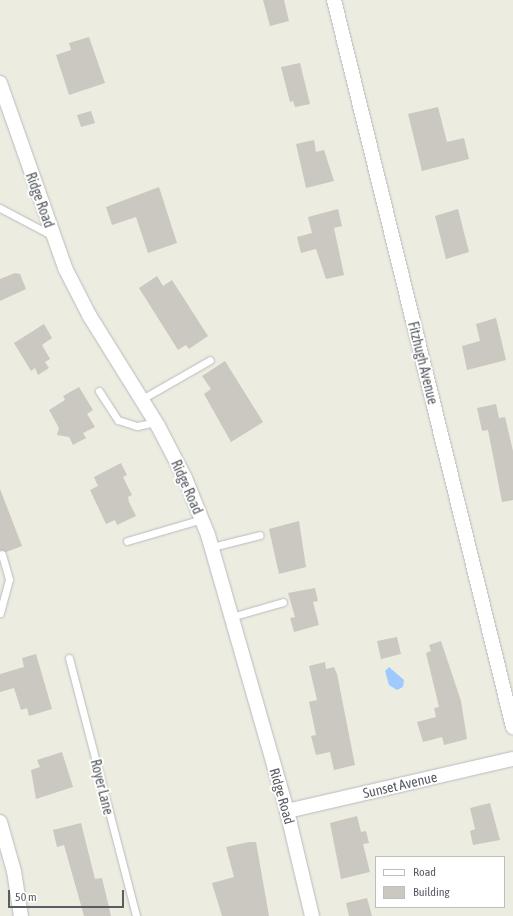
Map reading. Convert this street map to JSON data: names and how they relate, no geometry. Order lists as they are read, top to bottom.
{
  "streets": {
    "street": ["Ridge Road", "Fitzhugh Avenue", "Sunset Avenue"],
    "lane": ["Royer Lane"]
  },
  "crossings": [
    ["Ridge Road", "Sunset Avenue"]
  ],
  "legend": ["Road", "Building"],
  "scale_bar": "50 m"
}
